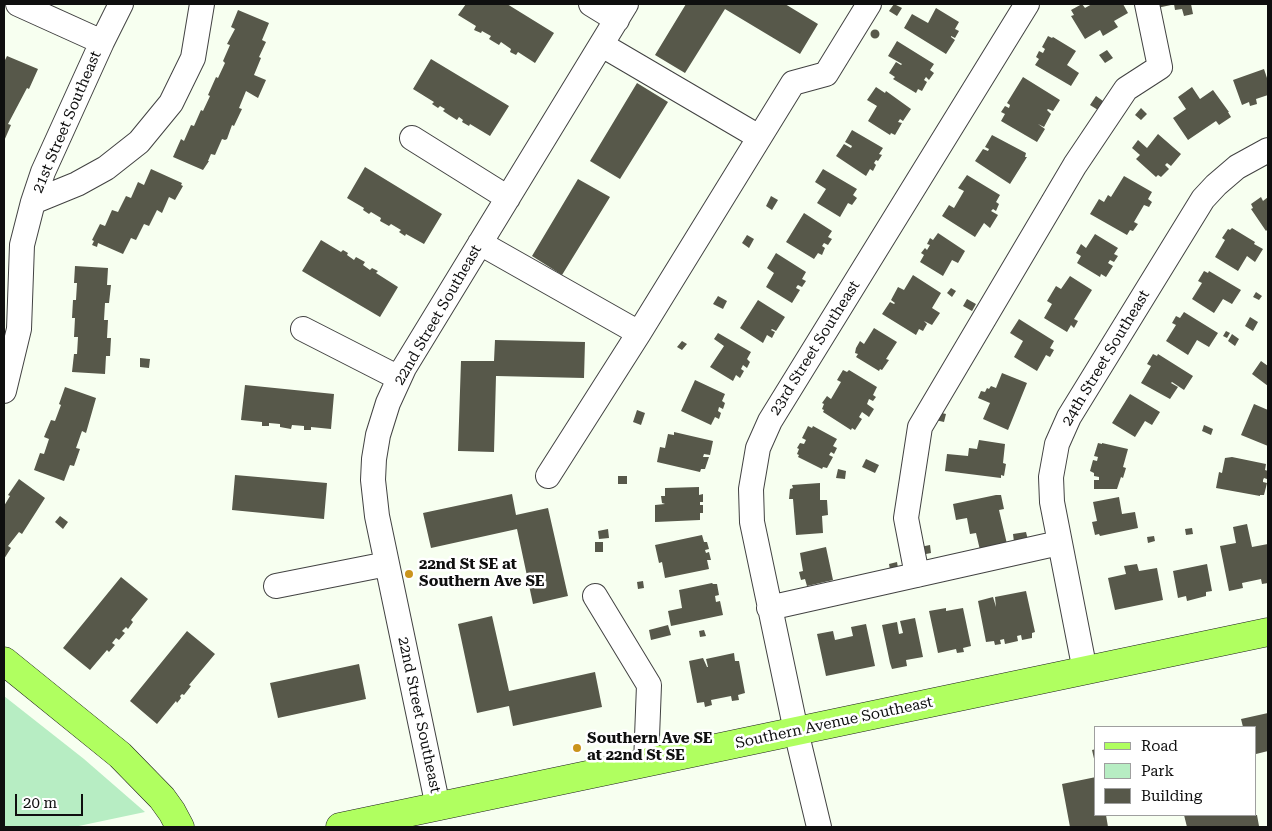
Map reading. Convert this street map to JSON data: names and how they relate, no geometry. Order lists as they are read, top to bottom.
{
  "streets": {
    "main road": ["Southern Avenue Southeast"],
    "street": [
      "21st Street Southeast",
      "22nd Street Southeast",
      "23rd Street Southeast",
      "24th Street Southeast"
    ]
  },
  "crossings": [
    ["22nd Street Southeast", "Southern Avenue Southeast"],
    ["23rd Street Southeast", "Southern Avenue Southeast"],
    ["24th Street Southeast", "Southern Avenue Southeast"]
  ],
  "places": ["22nd St SE at Southern Ave SE", "Southern Ave SE at 22nd St SE"],
  "legend": ["Road", "Park", "Building"],
  "scale_bar": "20 m"
}
